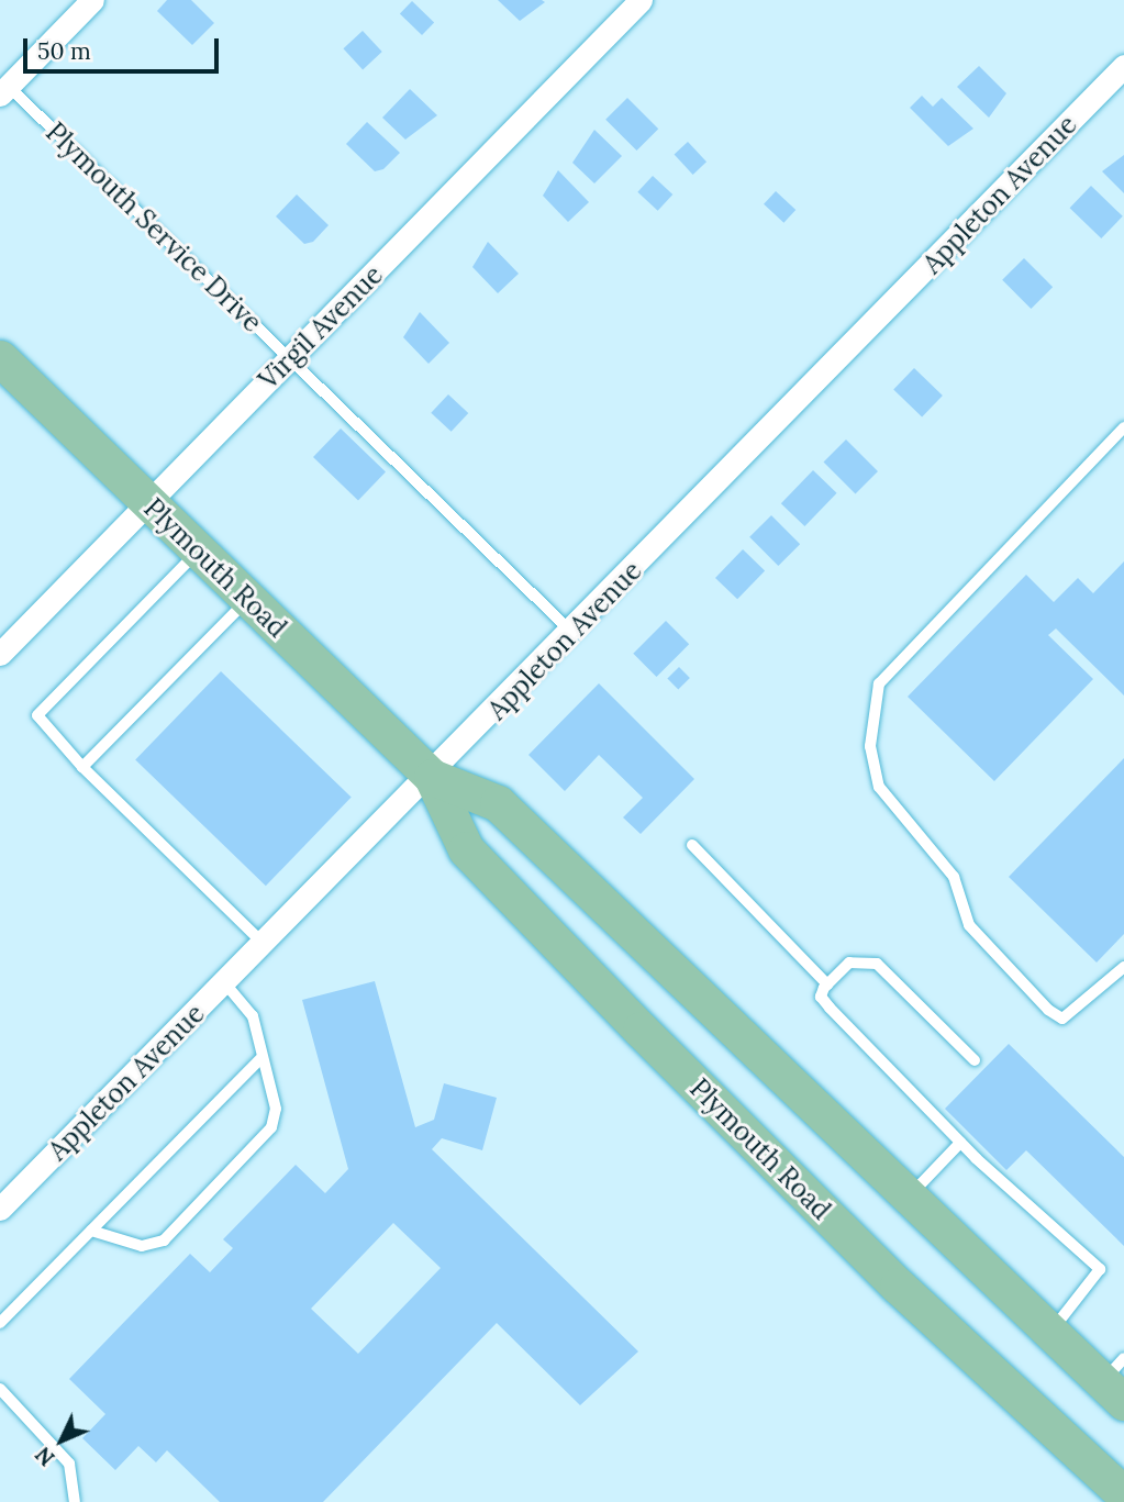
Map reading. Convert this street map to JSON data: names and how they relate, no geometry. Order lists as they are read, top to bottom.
{
  "streets": {
    "main road": ["Plymouth Road"],
    "street": ["Appleton Avenue", "Virgil Avenue"],
    "lane": ["Plymouth Service Drive"]
  },
  "crossings": [
    ["Appleton Avenue", "Plymouth Service Drive"],
    ["Appleton Avenue", "Plymouth Road"],
    ["Plymouth Service Drive", "Virgil Avenue"],
    ["Virgil Avenue", "Plymouth Road"]
  ],
  "scale_bar": "50 m",
  "north": "bottom left"
}
